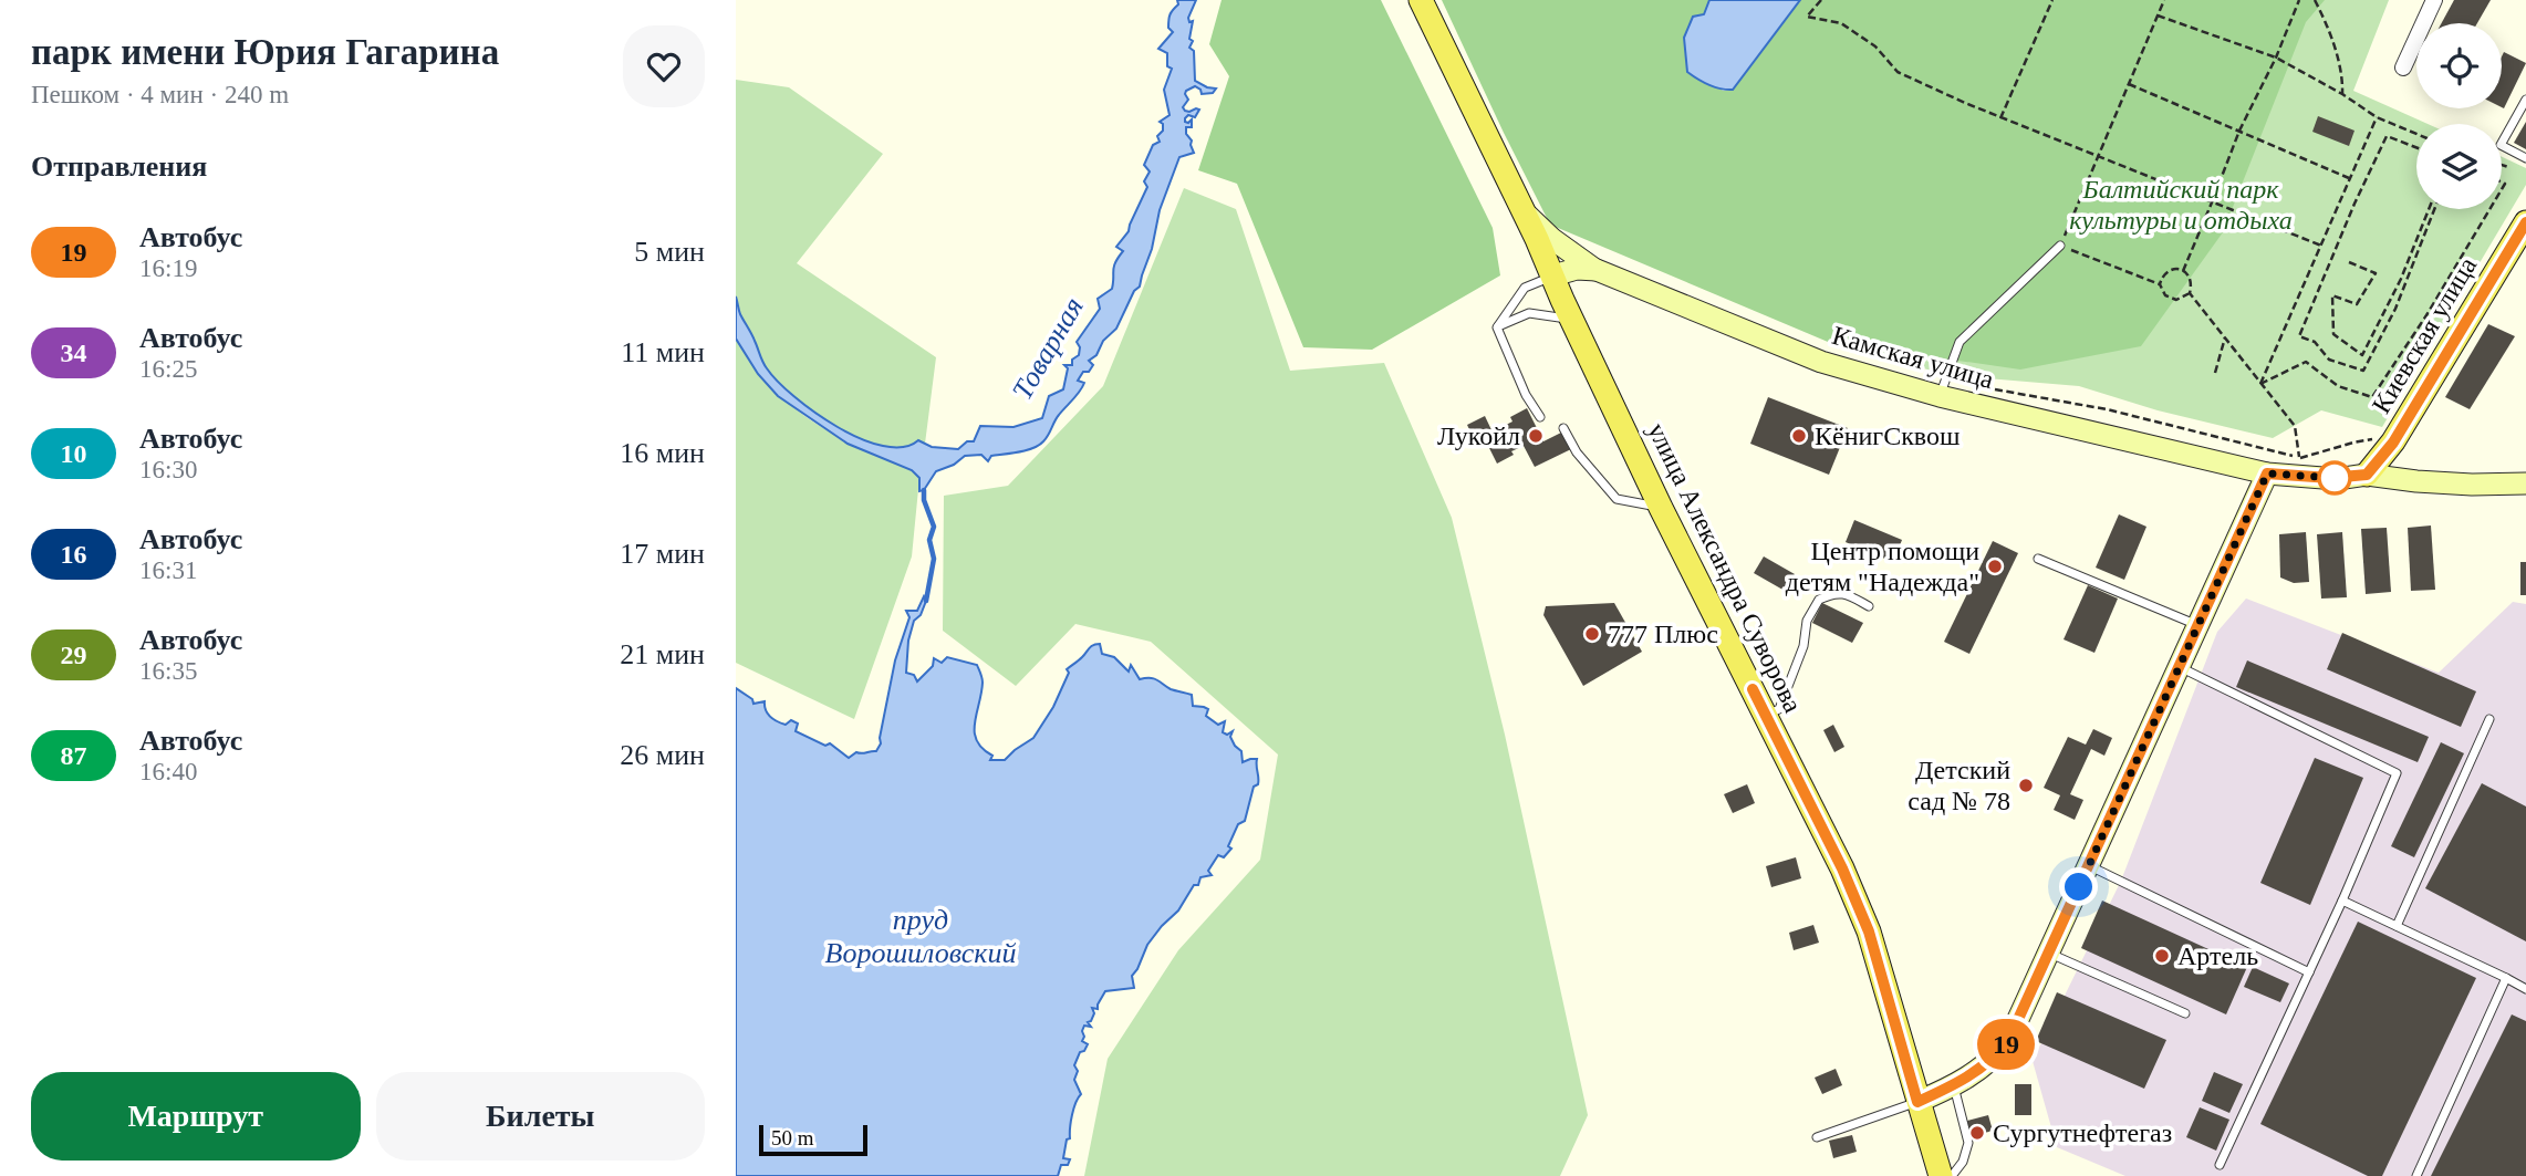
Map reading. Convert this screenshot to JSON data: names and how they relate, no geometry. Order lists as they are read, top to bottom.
{
  "streets": {
    "main road": ["Киевская улица", "Камская улица", "улица Александра Суворова"]
  },
  "crossings": [
    ["Киевская улица", "Камская улица"],
    ["Камская улица", "улица Александра Суворова"]
  ],
  "water": ["Товарная", "пруд Ворошиловский"],
  "parks": ["Балтийский парк культуры и отдыха"],
  "places": [
    "Лукойл",
    "КёнигСквош",
    "Центр помощи детям \"Надежда\"",
    "777 Плюс",
    "Детский сад № 78",
    "Артель",
    "Сургутнефтегаз"
  ],
  "lines": ["bus line 19"],
  "scale_bar": "50 m",
  "page": {
    "heading": [
      ["парк имени Юрия Гагарина", "Пешком · 4 мин · 240 m"],
      "Отправления"
    ],
    "on_map": "19",
    "list": [
      {
        "mark": "19",
        "name": "Автобус",
        "note": "16:19",
        "value": "5 мин"
      },
      {
        "mark": "34",
        "name": "Автобус",
        "note": "16:25",
        "value": "11 мин"
      },
      {
        "mark": "10",
        "name": "Автобус",
        "note": "16:30",
        "value": "16 мин"
      },
      {
        "mark": "16",
        "name": "Автобус",
        "note": "16:31",
        "value": "17 мин"
      },
      {
        "mark": "29",
        "name": "Автобус",
        "note": "16:35",
        "value": "21 мин"
      },
      {
        "mark": "87",
        "name": "Автобус",
        "note": "16:40",
        "value": "26 мин"
      }
    ],
    "buttons": ["Маршрут", "Билеты"],
    "scale": "50 m"
  }
}
